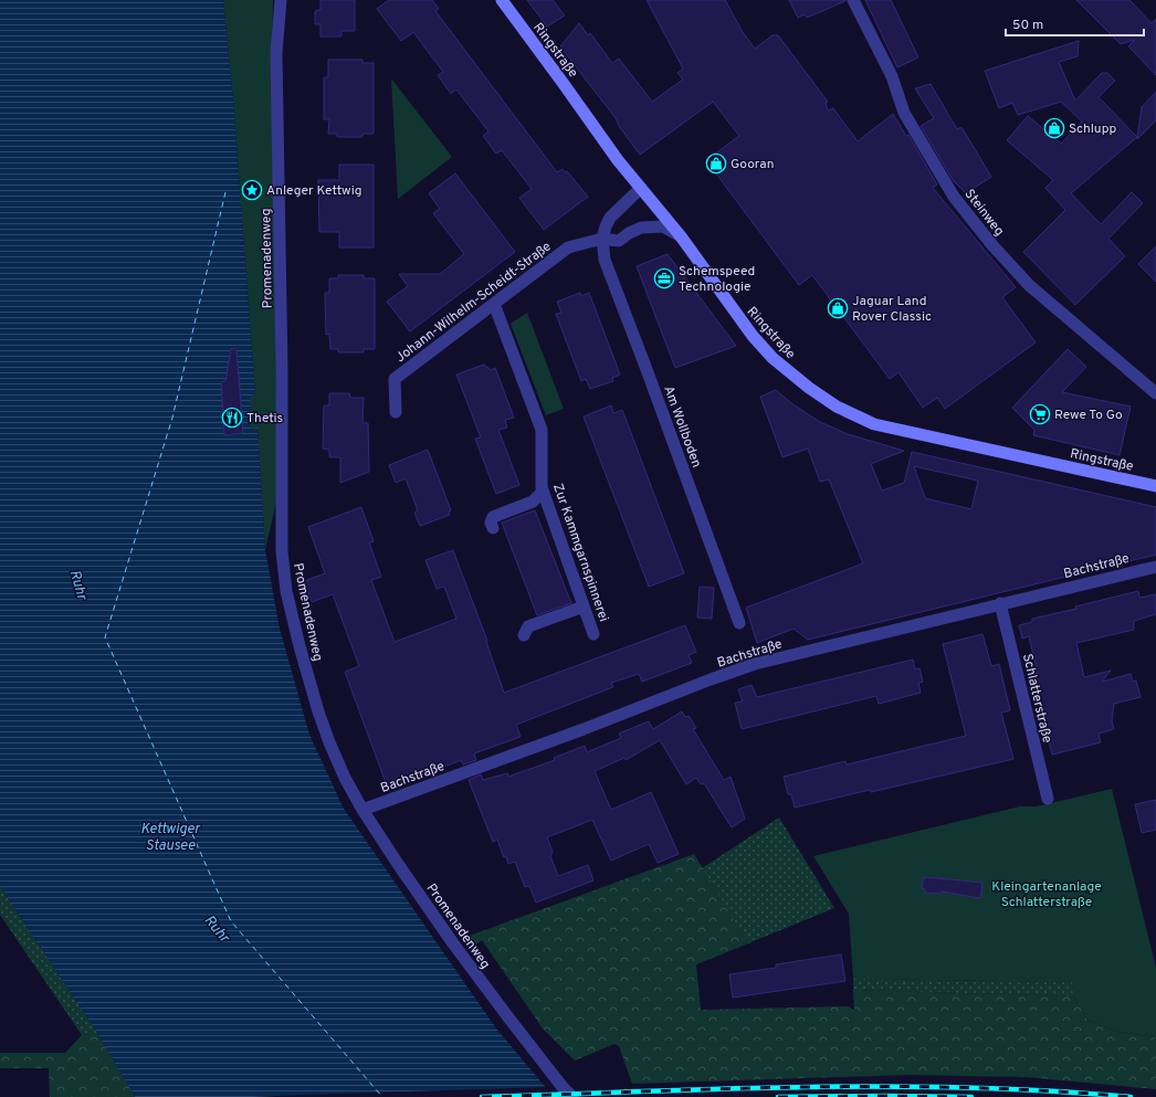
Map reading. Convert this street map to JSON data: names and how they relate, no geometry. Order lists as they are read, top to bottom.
{
  "streets": {
    "main road": ["Ringstraße"],
    "street": [
      "Steinweg",
      "Promenadenweg",
      "Johann-Wilhelm-Scheidt-Straße",
      "Am Wollboden",
      "Zur Kammgarnspinnerei",
      "Bachstraße",
      "Schlatterstraße"
    ]
  },
  "crossings": [
    ["Ringstraße", "Johann-Wilhelm-Scheidt-Straße"],
    ["Promenadenweg", "Bachstraße"],
    ["Johann-Wilhelm-Scheidt-Straße", "Am Wollboden"],
    ["Johann-Wilhelm-Scheidt-Straße", "Zur Kammgarnspinnerei"],
    ["Bachstraße", "Schlatterstraße"]
  ],
  "water": ["Ruhr", "Kettwiger Stausee"],
  "parks": ["Kleingartenanlage Schlatterstraße"],
  "places": {
    "shop": ["Schlupp", "Gooran", "Jaguar Land Rover Classic"],
    "place": ["Anleger Kettwig"],
    "office": ["Schemspeed Technologie"],
    "supermarket": ["Rewe To Go"],
    "restaurant": ["Thetis"]
  },
  "scale_bar": "50 m"
}
